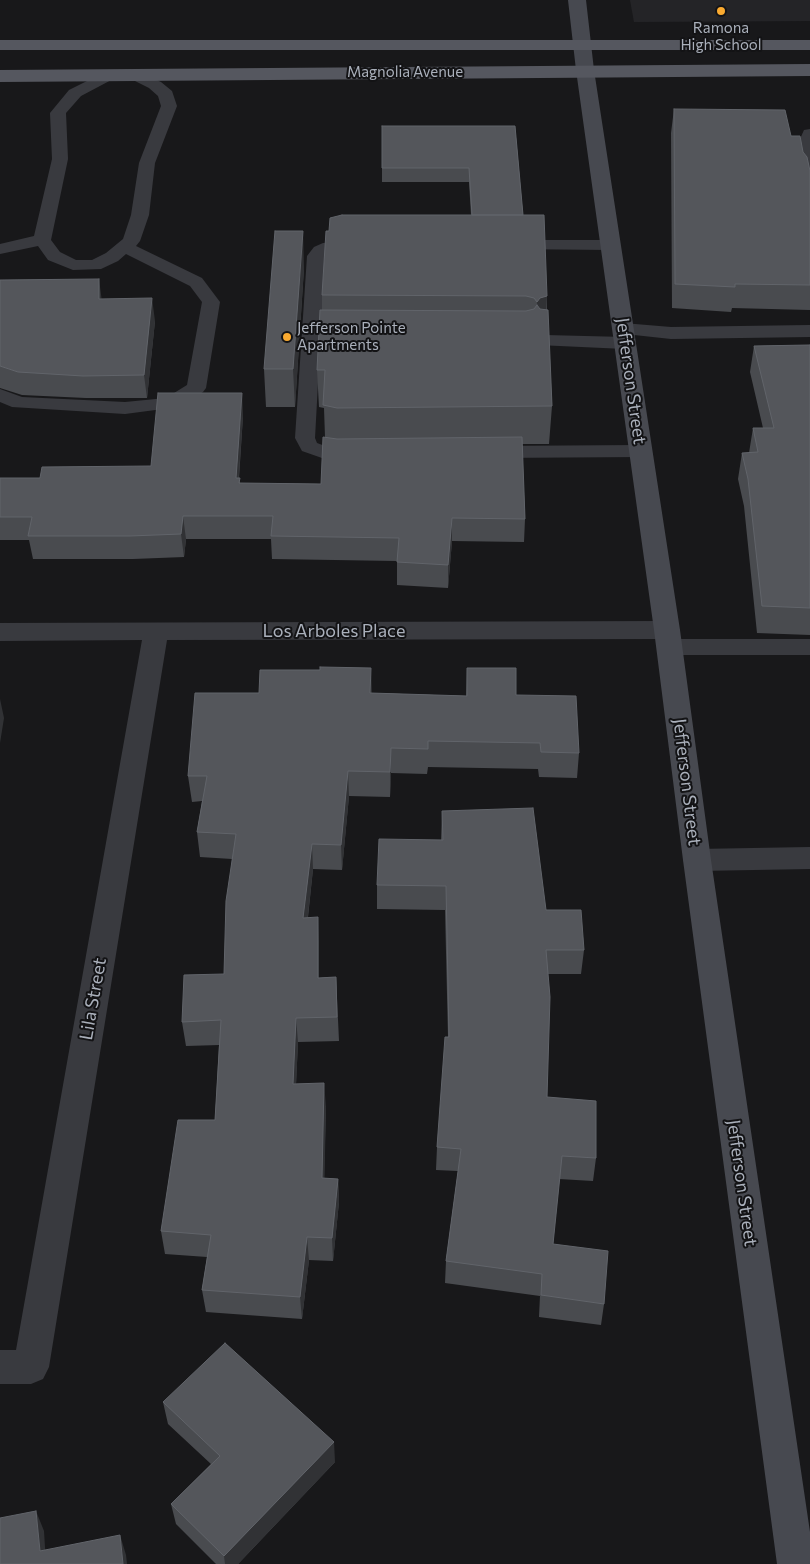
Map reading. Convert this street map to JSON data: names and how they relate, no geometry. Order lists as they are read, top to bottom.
{
  "streets": {
    "main road": ["Magnolia Avenue"],
    "street": ["Jefferson Street", "Los Arboles Place", "Lila Street"]
  },
  "crossings": [
    ["Magnolia Avenue", "Jefferson Street"],
    ["Jefferson Street", "Los Arboles Place"],
    ["Los Arboles Place", "Lila Street"]
  ],
  "places": ["Ramona High School", "Jefferson Pointe Apartments"]
}
